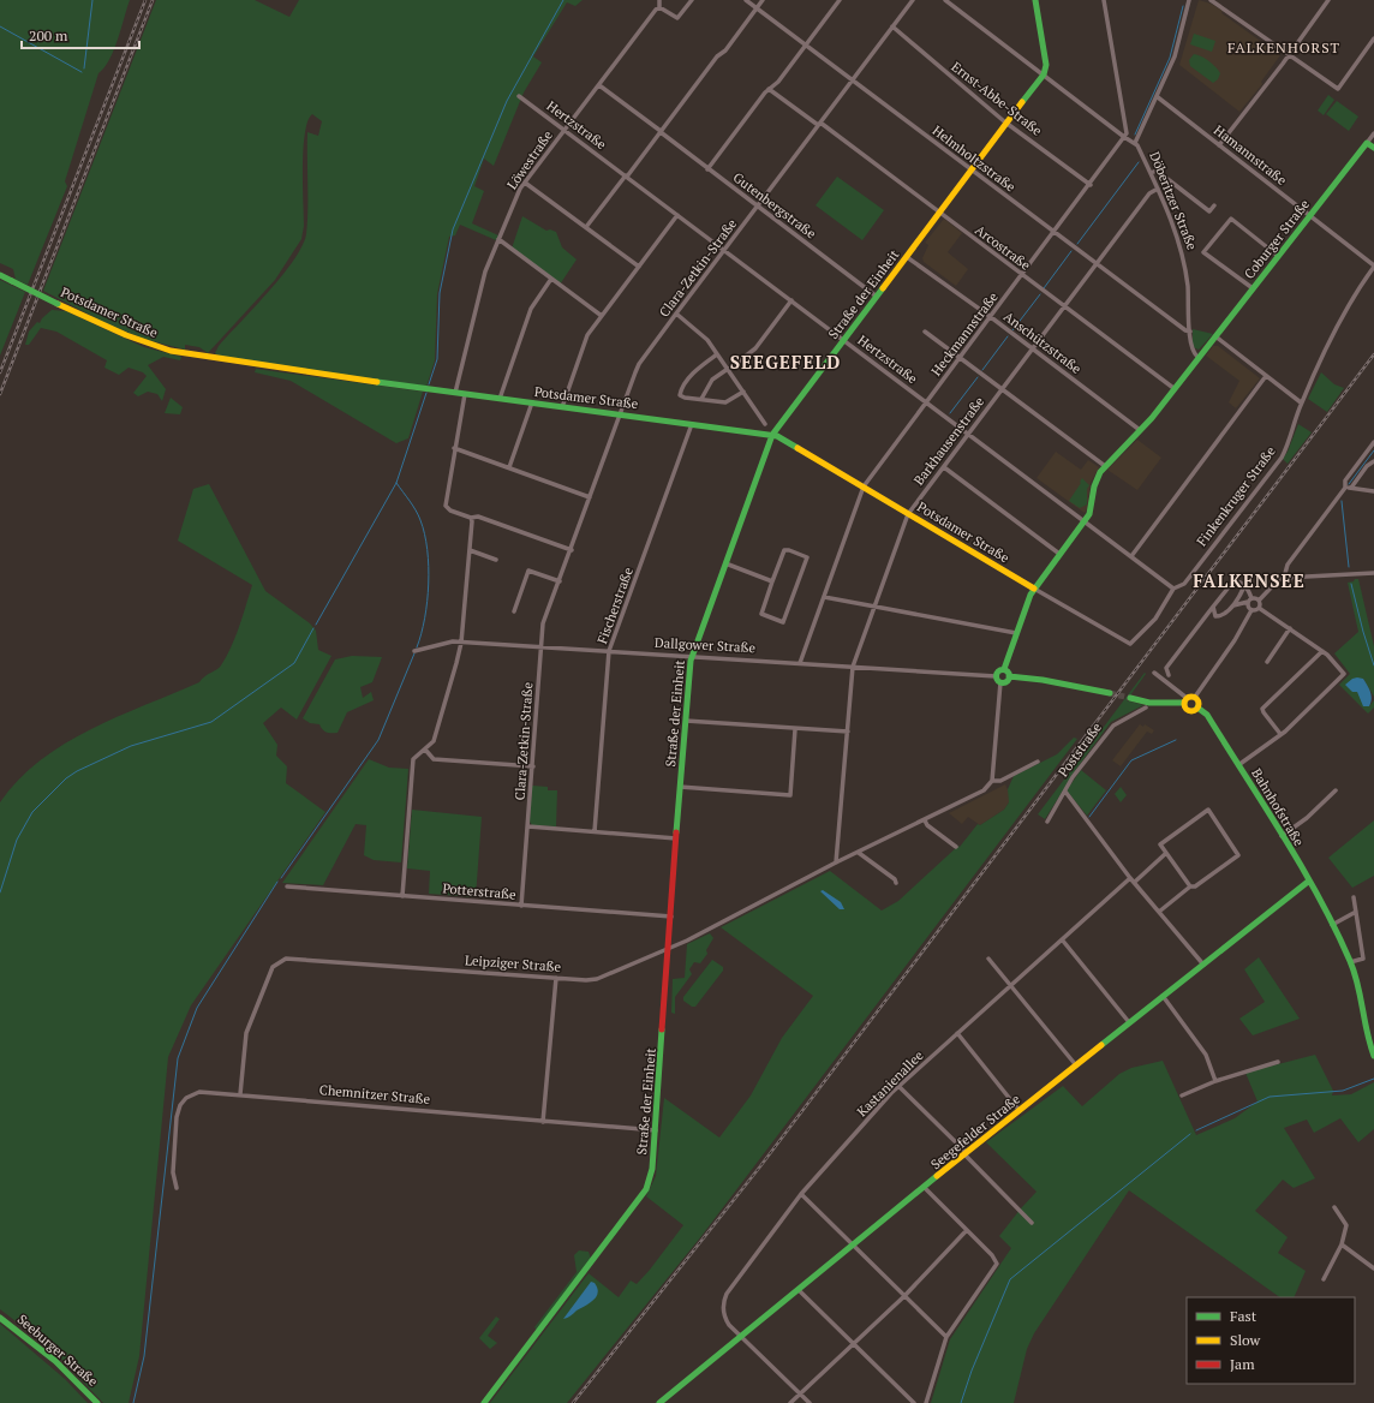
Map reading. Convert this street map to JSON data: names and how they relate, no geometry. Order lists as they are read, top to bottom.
{
  "streets": {
    "street": [
      "Ernst-Abbe-Straße",
      "Hertzstraße",
      "Hamannstraße",
      "Helmholtzstraße",
      "Löwestraße",
      "Döberitzer Straße",
      "Gutenbergstraße",
      "Coburger Straße",
      "Arcostraße",
      "Clara-Zetkin-Straße",
      "Straße der Einheit",
      "Potsdamer Straße",
      "Heckmannstraße",
      "Anschützstraße",
      "Barkhausenstraße",
      "Finkenkruger Straße",
      "Fischerstraße",
      "Dallgower Straße",
      "Poststraße",
      "Bahnhofstraße",
      "Potterstraße",
      "Leipziger Straße",
      "Kastanienallee",
      "Chemnitzer Straße",
      "Seegefelder Straße",
      "Seeburger Straße"
    ]
  },
  "crossings": [
    ["Ernst-Abbe-Straße", "Clara-Zetkin-Straße"],
    ["Ernst-Abbe-Straße", "Straße der Einheit"],
    ["Ernst-Abbe-Straße", "Heckmannstraße"],
    ["Hertzstraße", "Löwestraße"],
    ["Hertzstraße", "Clara-Zetkin-Straße"],
    ["Hertzstraße", "Straße der Einheit"],
    ["Hertzstraße", "Heckmannstraße"],
    ["Hertzstraße", "Barkhausenstraße"],
    ["Hertzstraße", "Finkenkruger Straße"],
    ["Hamannstraße", "Coburger Straße"],
    ["Hamannstraße", "Finkenkruger Straße"],
    ["Helmholtzstraße", "Döberitzer Straße"],
    ["Helmholtzstraße", "Clara-Zetkin-Straße"],
    ["Helmholtzstraße", "Straße der Einheit"],
    ["Helmholtzstraße", "Heckmannstraße"],
    ["Helmholtzstraße", "Barkhausenstraße"],
    ["Löwestraße", "Gutenbergstraße"],
    ["Löwestraße", "Potsdamer Straße"],
    ["Döberitzer Straße", "Coburger Straße"],
    ["Döberitzer Straße", "Straße der Einheit"],
    ["Döberitzer Straße", "Heckmannstraße"],
    ["Döberitzer Straße", "Barkhausenstraße"],
    ["Gutenbergstraße", "Clara-Zetkin-Straße"],
    ["Gutenbergstraße", "Straße der Einheit"],
    ["Arcostraße", "Clara-Zetkin-Straße"],
    ["Arcostraße", "Straße der Einheit"],
    ["Arcostraße", "Heckmannstraße"],
    ["Arcostraße", "Barkhausenstraße"],
    ["Clara-Zetkin-Straße", "Potsdamer Straße"],
    ["Clara-Zetkin-Straße", "Dallgower Straße"],
    ["Clara-Zetkin-Straße", "Potterstraße"],
    ["Straße der Einheit", "Potsdamer Straße"],
    ["Straße der Einheit", "Anschützstraße"],
    ["Straße der Einheit", "Dallgower Straße"],
    ["Straße der Einheit", "Potterstraße"],
    ["Straße der Einheit", "Leipziger Straße"],
    ["Straße der Einheit", "Chemnitzer Straße"],
    ["Potsdamer Straße", "Heckmannstraße"],
    ["Potsdamer Straße", "Barkhausenstraße"],
    ["Potsdamer Straße", "Finkenkruger Straße"],
    ["Potsdamer Straße", "Fischerstraße"],
    ["Heckmannstraße", "Anschützstraße"],
    ["Heckmannstraße", "Dallgower Straße"],
    ["Anschützstraße", "Barkhausenstraße"],
    ["Barkhausenstraße", "Dallgower Straße"],
    ["Barkhausenstraße", "Leipziger Straße"],
    ["Fischerstraße", "Dallgower Straße"],
    ["Bahnhofstraße", "Seegefelder Straße"],
    ["Leipziger Straße", "Chemnitzer Straße"],
    ["Kastanienallee", "Seegefelder Straße"]
  ],
  "districts": ["FALKENHORST", "SEEGEFELD", "FALKENSEE"],
  "legend": ["Fast", "Slow", "Jam"],
  "scale_bar": "200 m"
}
